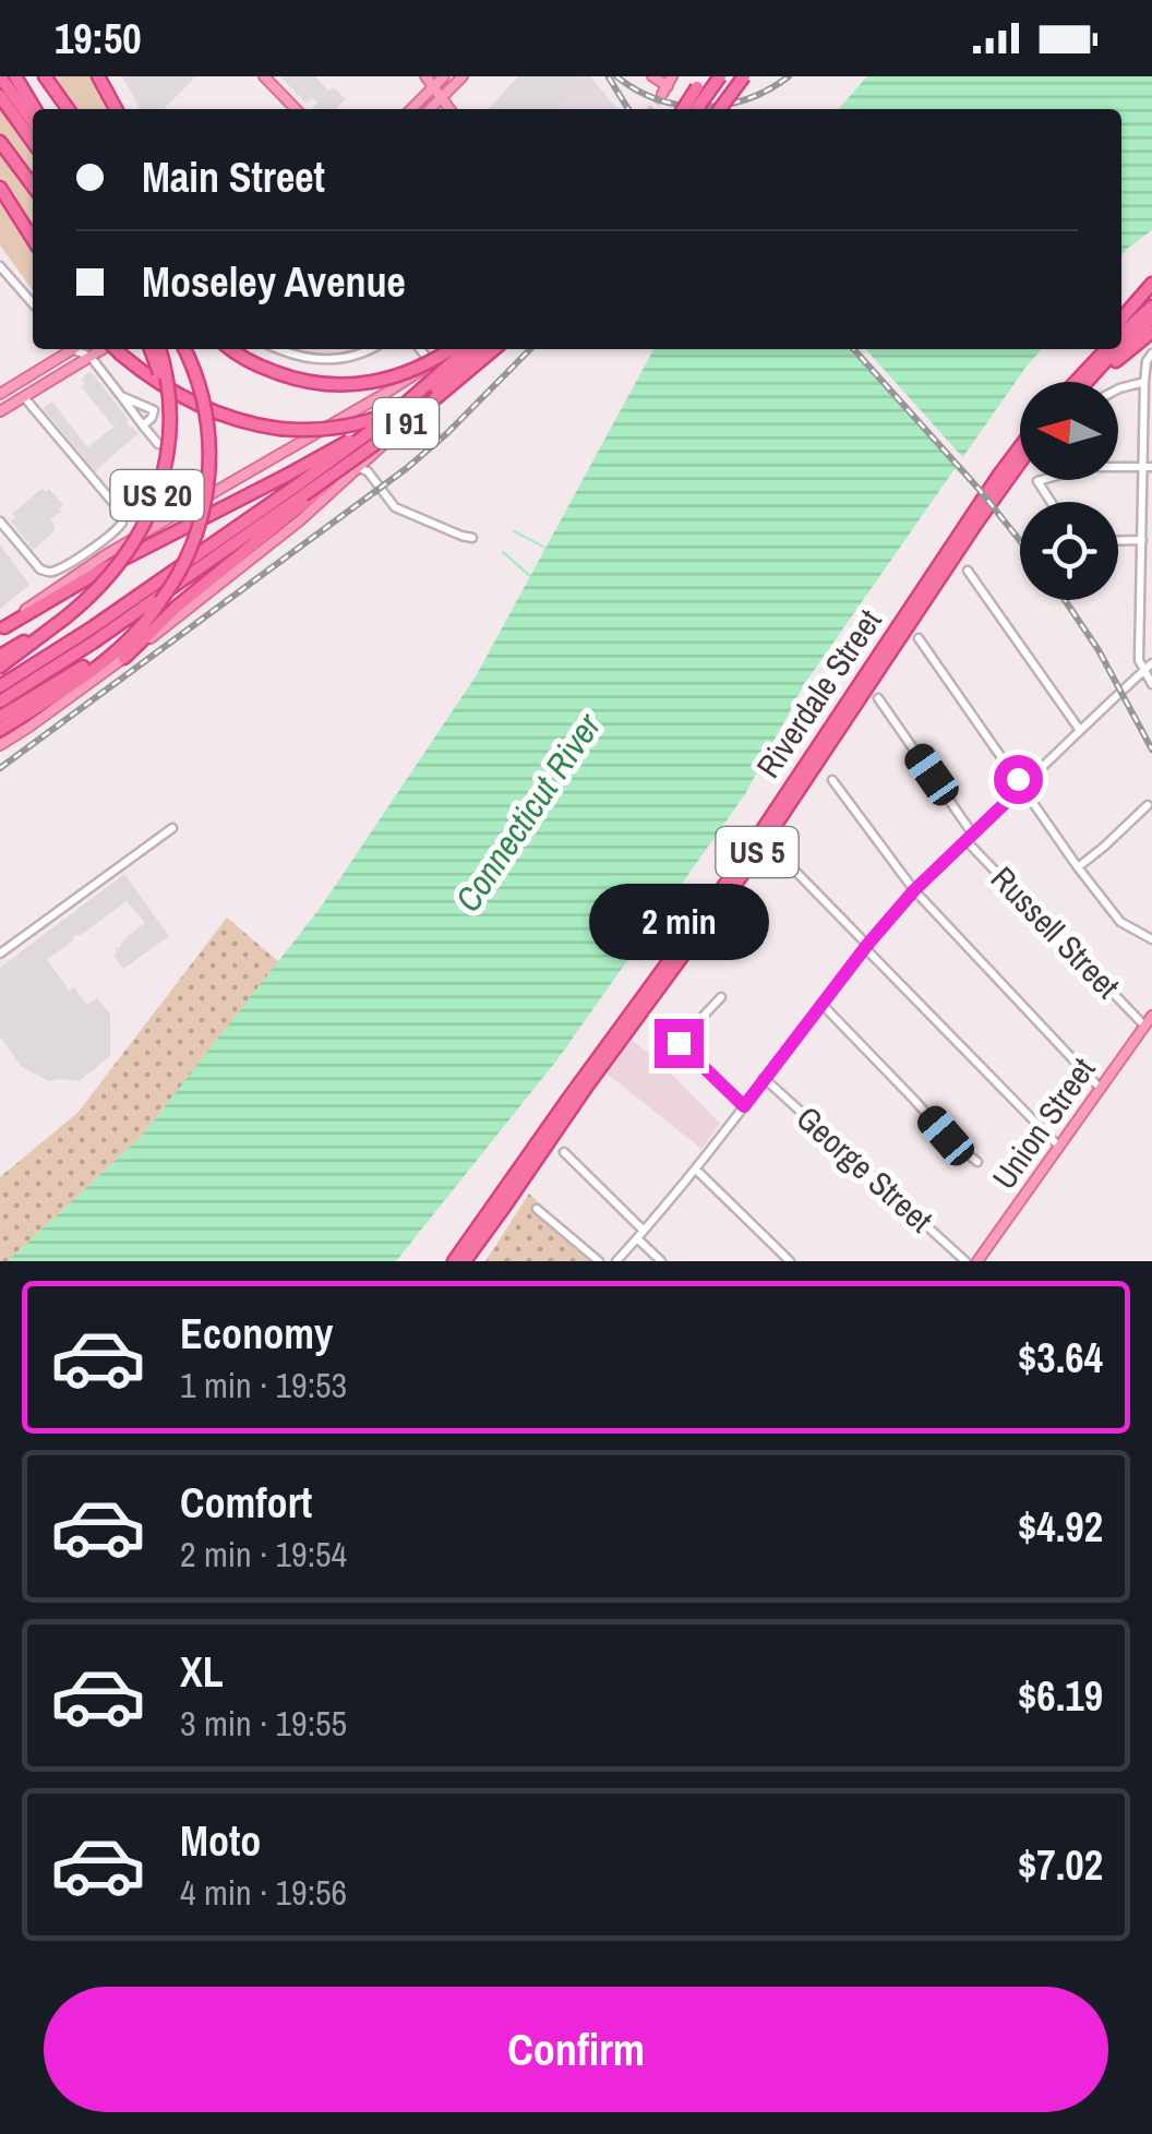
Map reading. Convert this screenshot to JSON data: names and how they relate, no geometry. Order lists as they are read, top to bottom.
{
  "streets": {
    "highway": [
      "I 91",
      "US 20",
      "Riverdale Street",
      "US 5"
    ],
    "main road": ["Union Street"],
    "street": ["Russell Street", "George Street"]
  },
  "crossings": [
    ["Russell Street", "Union Street"]
  ],
  "water": ["Connecticut River"],
  "north": "left",
  "page": {
    "status": "19:50",
    "banner": ["Main Street", "Moseley Avenue"],
    "bubble": "2 min",
    "list": [
      {
        "name": "Economy",
        "note": "1 min · 19:53",
        "value": "$3.64"
      },
      {
        "name": "Comfort",
        "note": "2 min · 19:54",
        "value": "$4.92"
      },
      {
        "name": "XL",
        "note": "3 min · 19:55",
        "value": "$6.19"
      },
      {
        "name": "Moto",
        "note": "4 min · 19:56",
        "value": "$7.02"
      }
    ],
    "buttons": "Confirm"
  }
}
